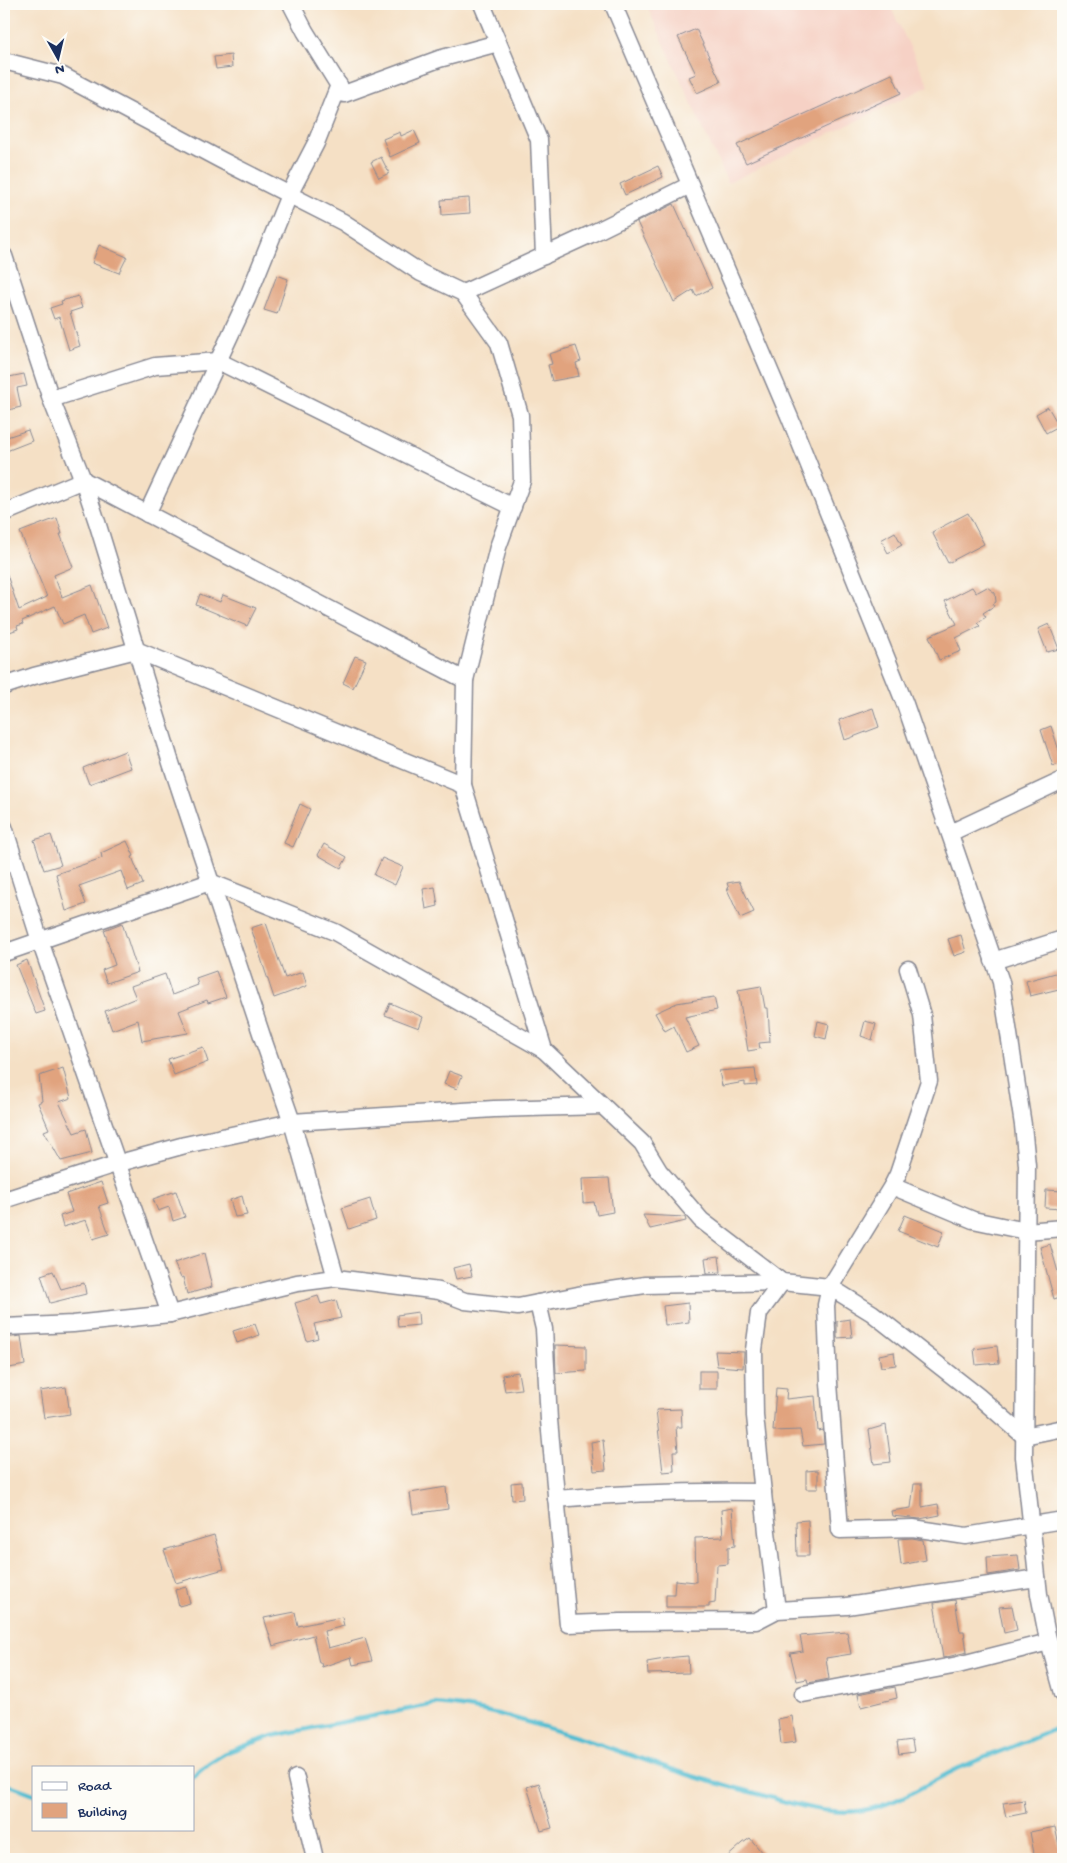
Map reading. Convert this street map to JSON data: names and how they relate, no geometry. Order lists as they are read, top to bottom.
{
  "legend": ["Road", "Building"],
  "north": "bottom"
}
